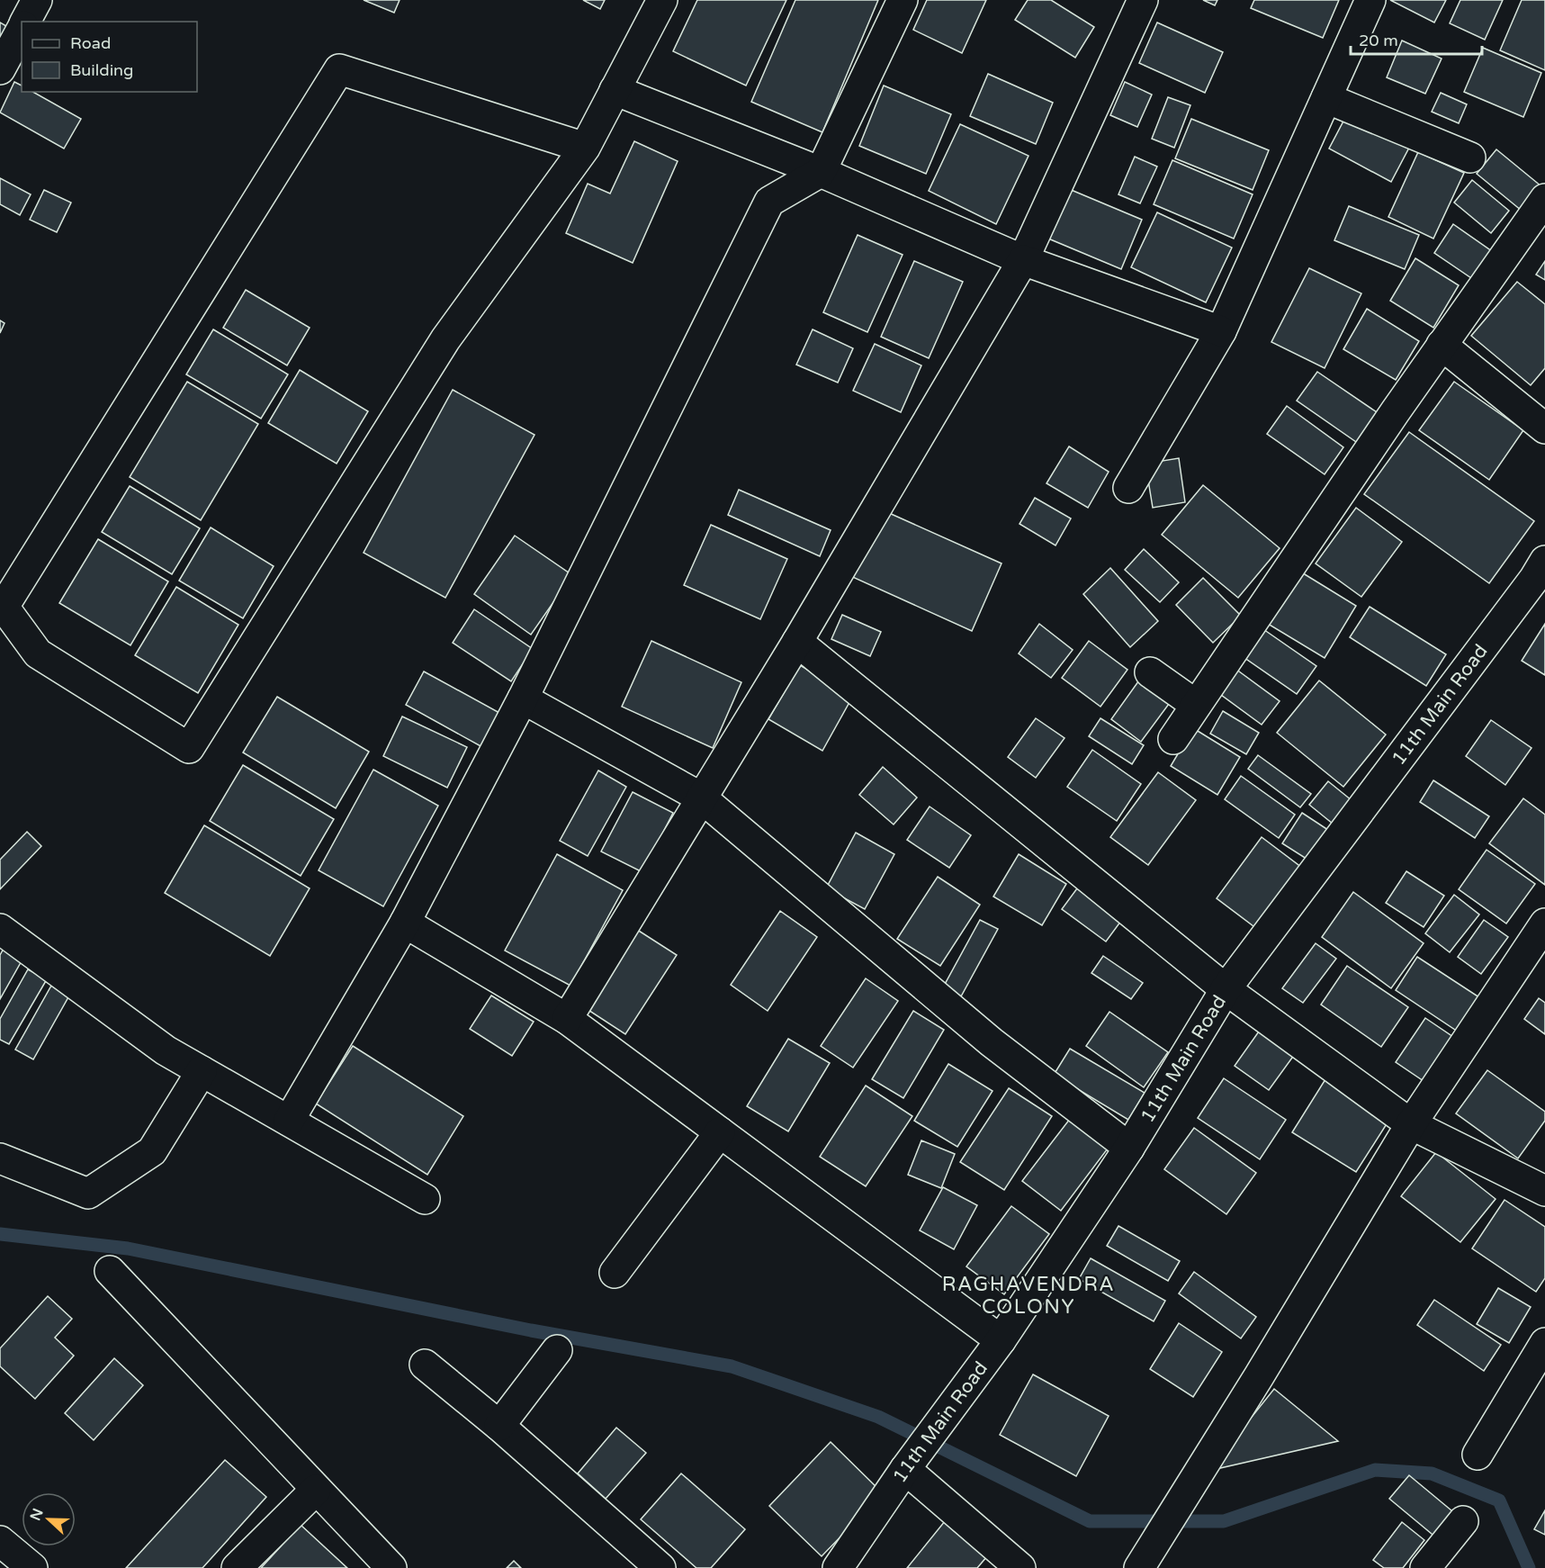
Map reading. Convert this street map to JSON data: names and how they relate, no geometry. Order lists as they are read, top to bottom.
{
  "streets": {
    "street": ["11th Main Road"]
  },
  "districts": ["RAGHAVENDRA COLONY"],
  "legend": ["Road", "Building"],
  "scale_bar": "20 m",
  "north": "left"
}
